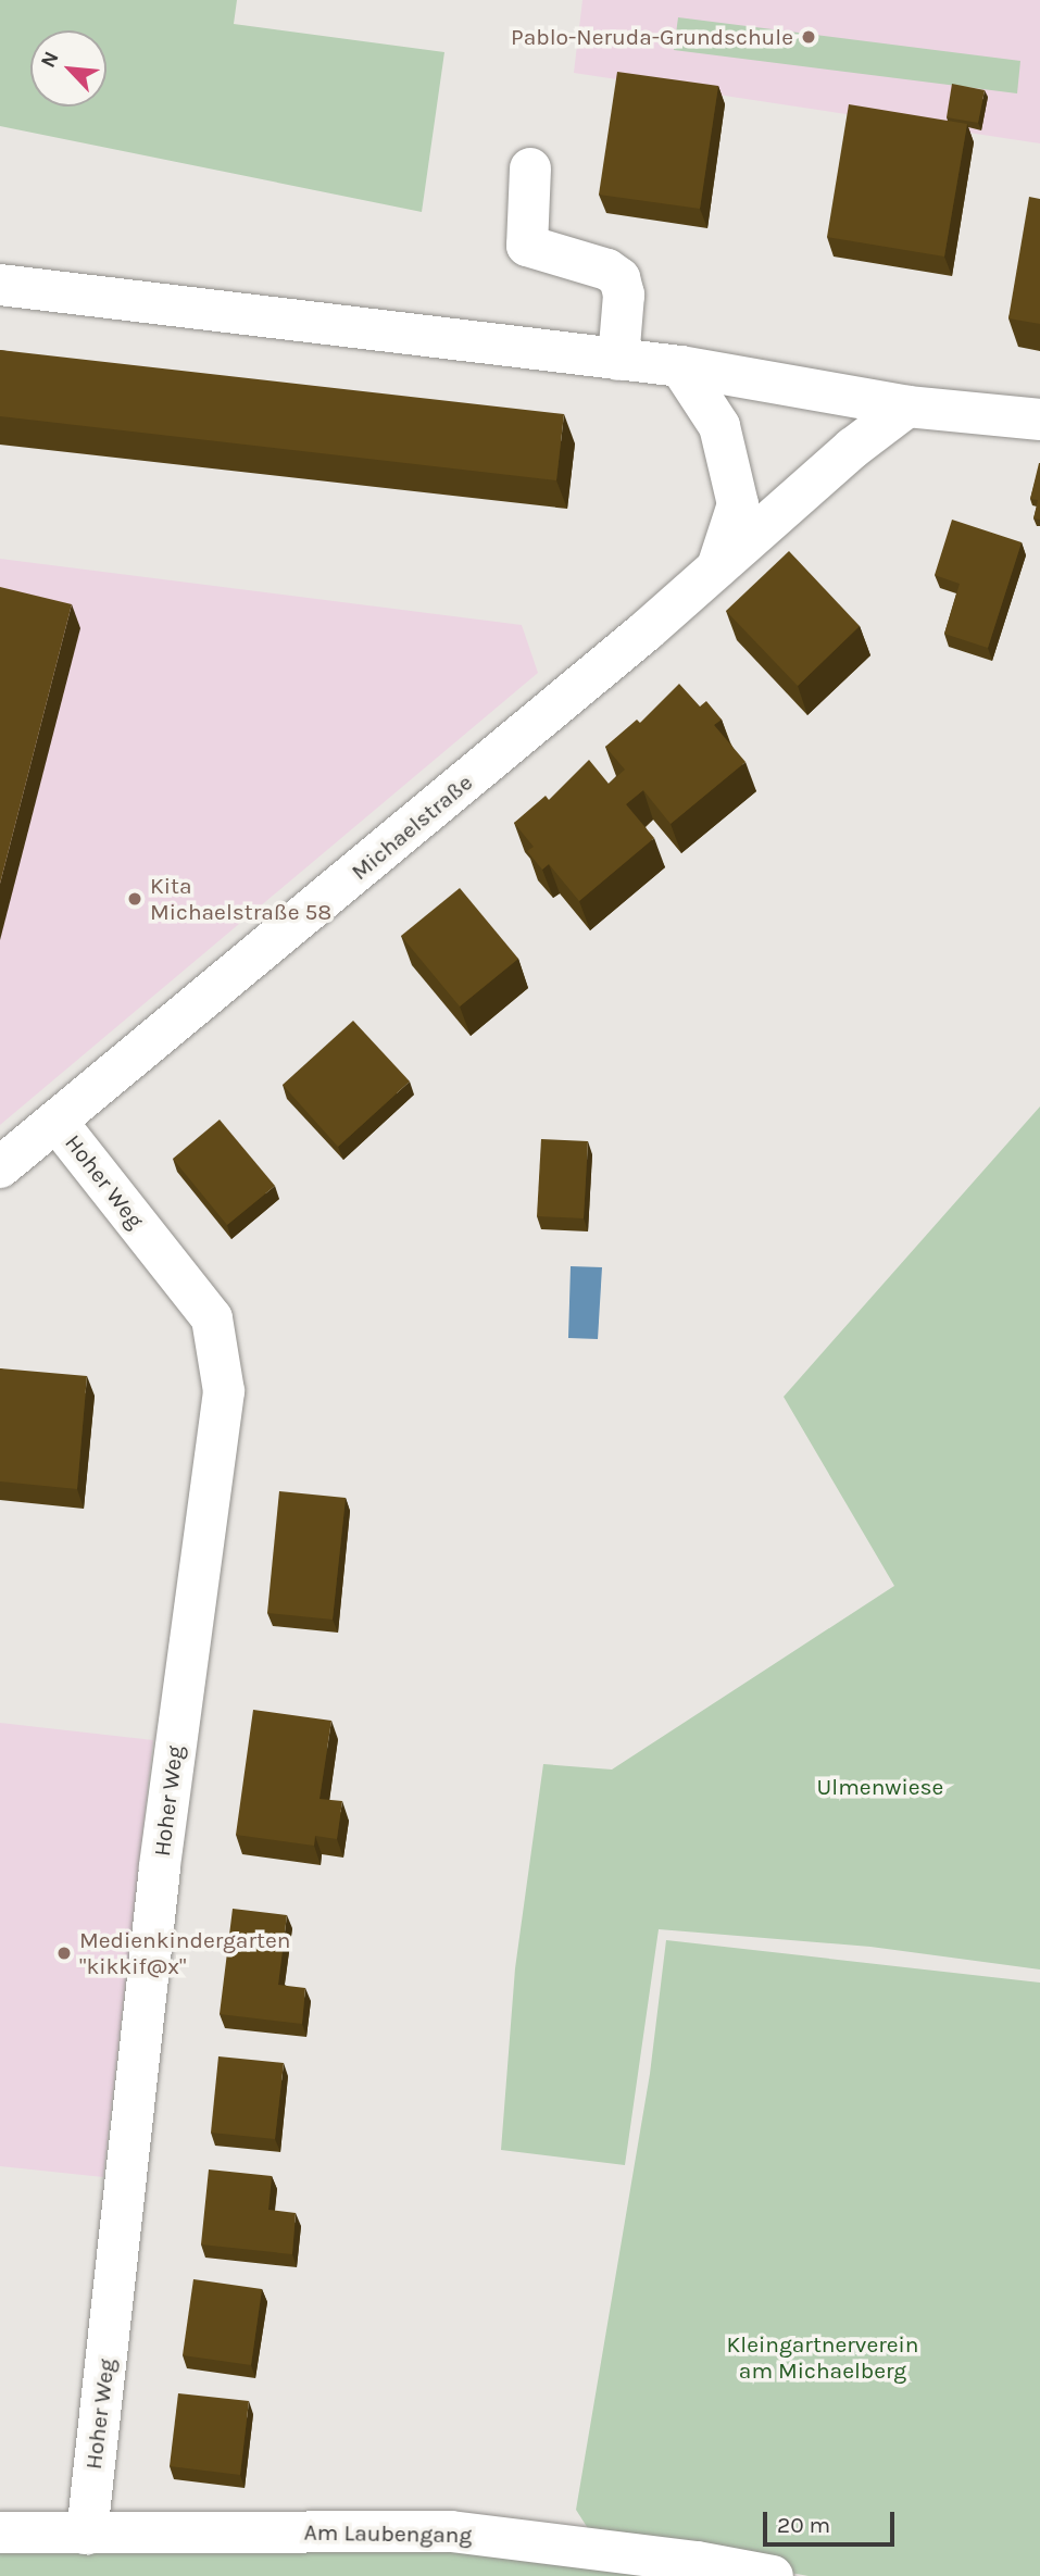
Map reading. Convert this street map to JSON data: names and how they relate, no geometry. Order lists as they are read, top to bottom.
{
  "streets": {
    "street": ["Michaelstraße", "Hoher Weg", "Am Laubengang"]
  },
  "crossings": [
    ["Michaelstraße", "Hoher Weg"],
    ["Hoher Weg", "Am Laubengang"]
  ],
  "parks": ["Ulmenwiese", "Kleingartnerverein am Michaelberg"],
  "places": ["Pablo-Neruda-Grundschule", "Kita Michaelstraße 58", "Medienkindergarten \"kikkif@x\""],
  "scale_bar": "20 m",
  "north": "top left"
}
